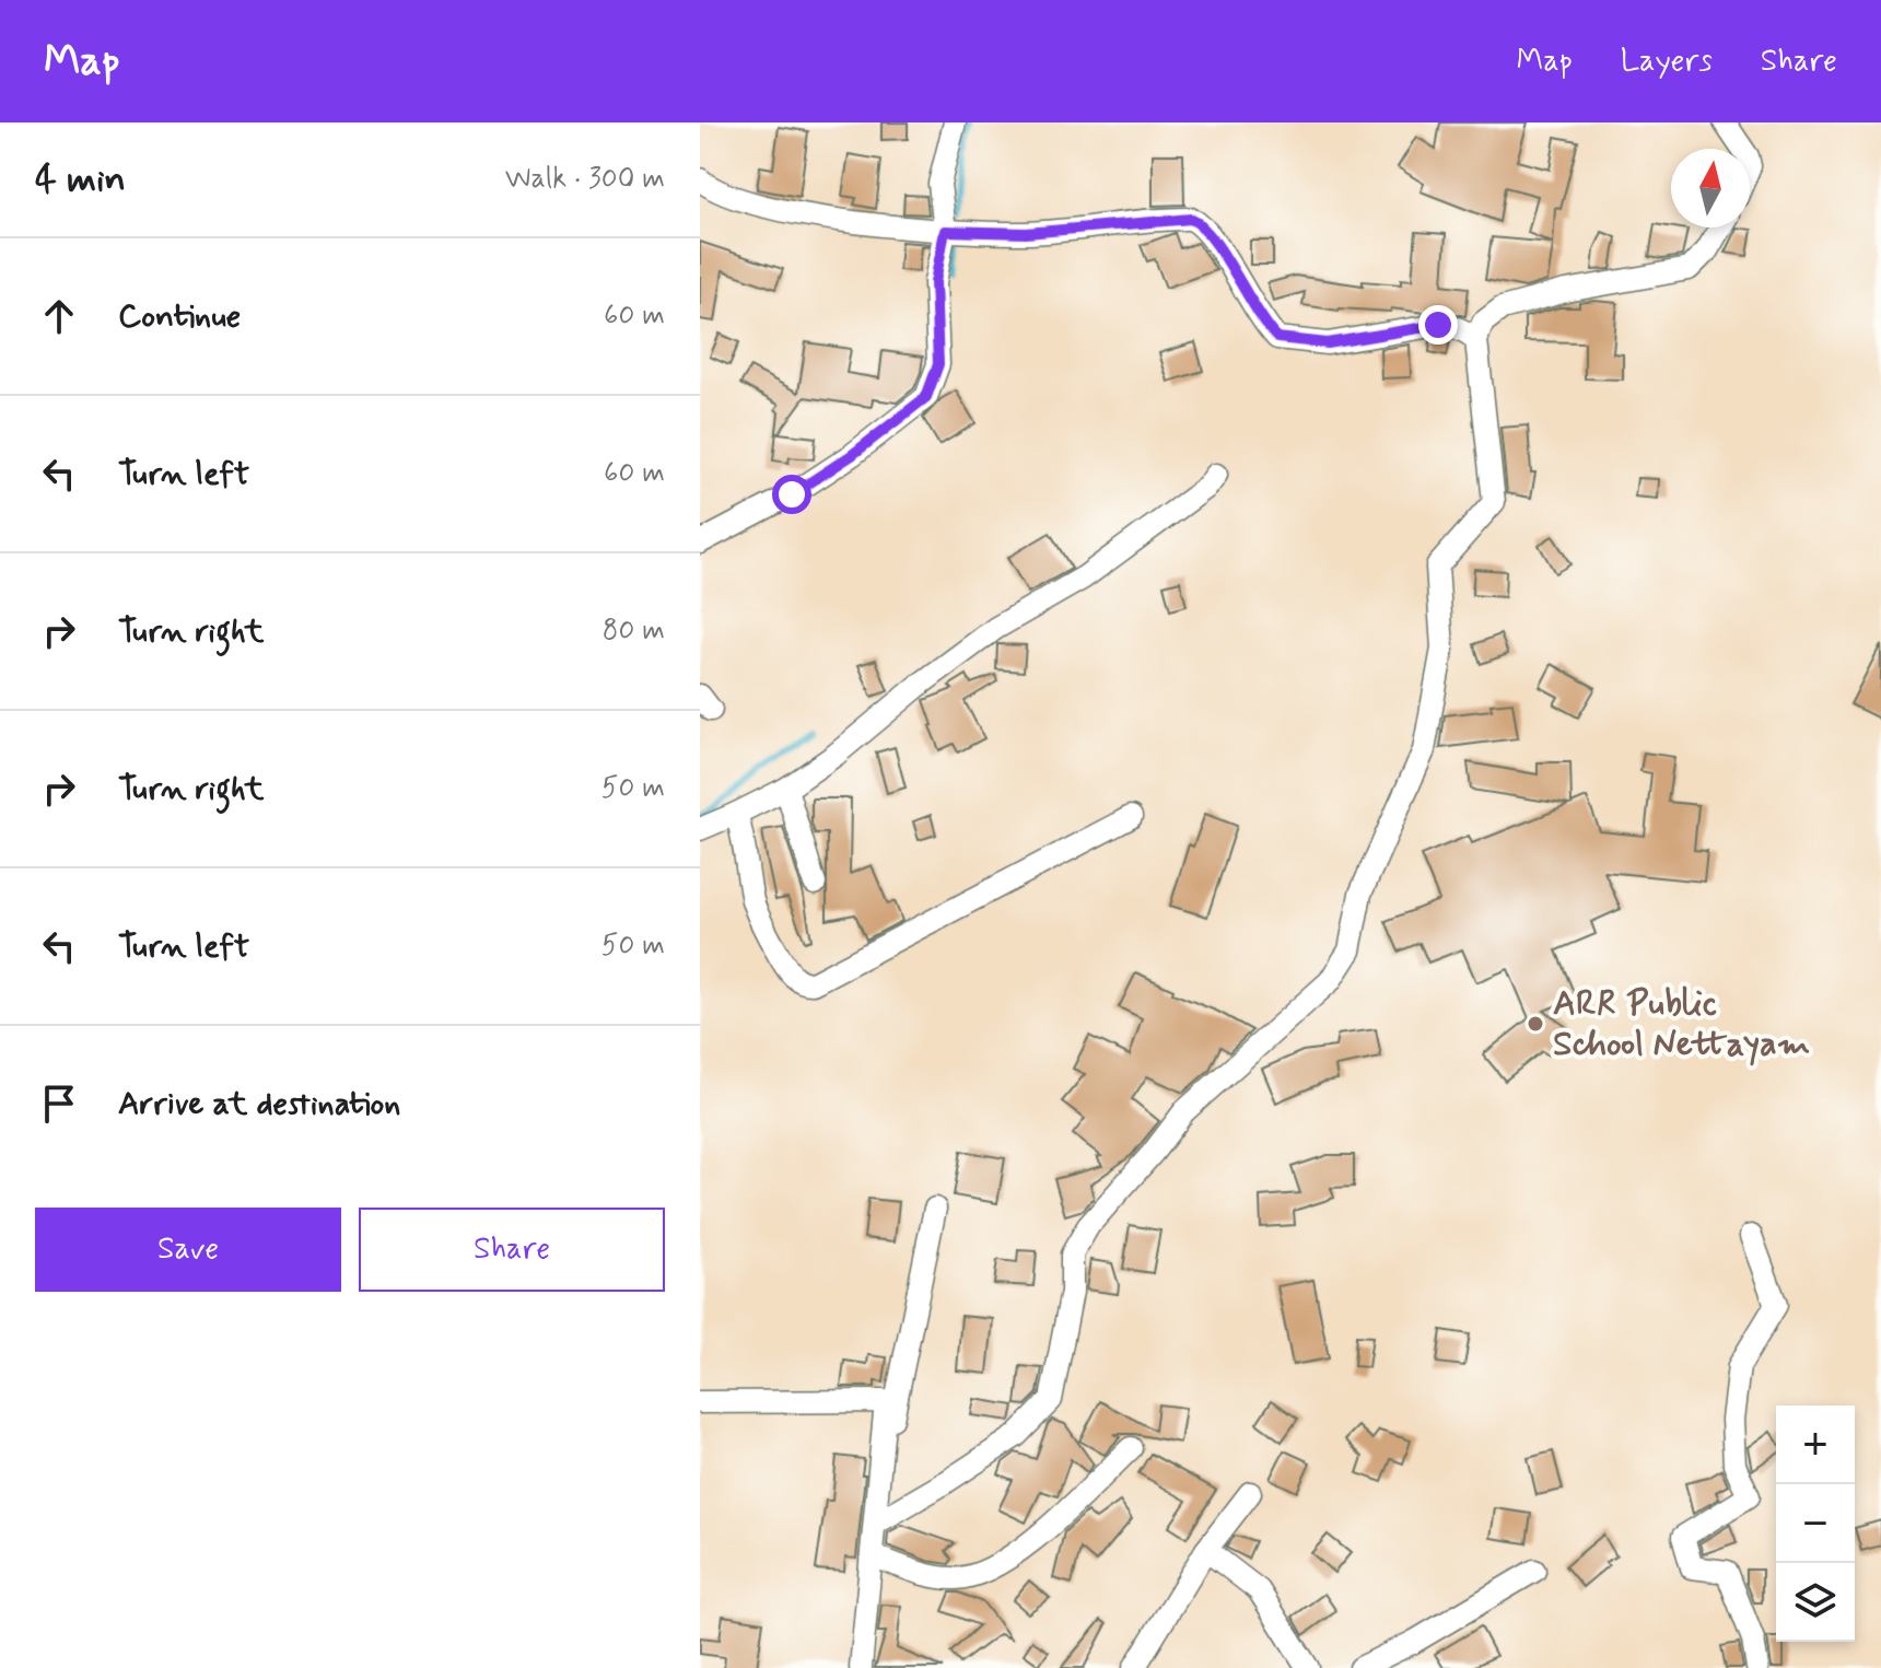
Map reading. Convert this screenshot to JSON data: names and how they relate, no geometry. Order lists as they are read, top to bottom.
{
  "places": ["ARR Public School Nettayam"],
  "north": "top",
  "page": {
    "header": "Map",
    "nav": ["Map", "Layers", "Share"],
    "heading": ["4 min", "Walk · 300 m"],
    "list": [
      ["Continue", "60 m"],
      ["Turn left", "60 m"],
      ["Turn right", "80 m"],
      ["Turn right", "50 m"],
      ["Turn left", "50 m"],
      "Arrive at destination"
    ],
    "buttons": ["Save", "Share"],
    "map_buttons": ["+", "−"]
  }
}
